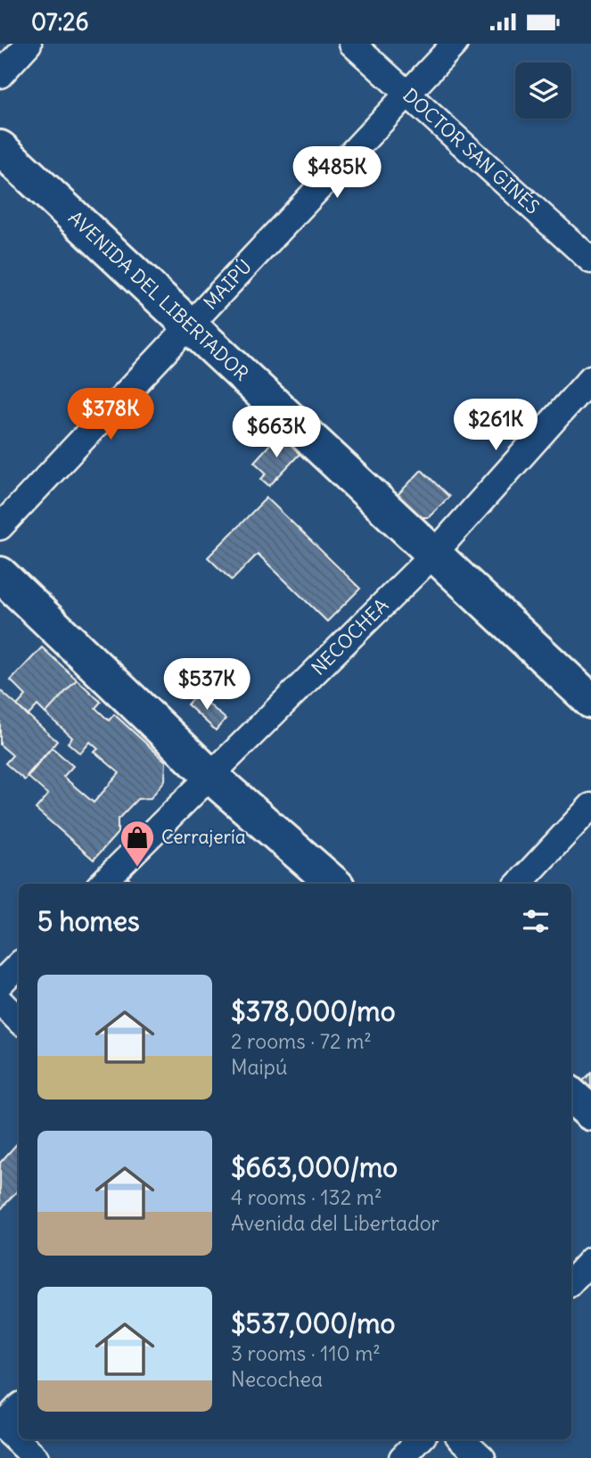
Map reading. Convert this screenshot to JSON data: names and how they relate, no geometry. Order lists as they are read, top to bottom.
{
  "streets": {
    "main road": ["AVENIDA DEL LIBERTADOR"],
    "street": ["DOCTOR SAN GINÉS", "MAIPÚ", "NECOCHEA"]
  },
  "crossings": [
    ["DOCTOR SAN GINÉS", "MAIPÚ"],
    ["MAIPÚ", "AVENIDA DEL LIBERTADOR"],
    ["AVENIDA DEL LIBERTADOR", "NECOCHEA"]
  ],
  "places": {
    "shop": ["Cerrajería"]
  },
  "page": {
    "status": "07:26",
    "price": [
      "$485K",
      "$378K",
      "$261K",
      "$663K",
      "$537K"
    ],
    "heading": "5 homes",
    "list": [
      {
        "name": "$378,000/mo",
        "note": "2 rooms · 72 m² · Maipú"
      },
      {
        "name": "$663,000/mo",
        "note": "4 rooms · 132 m² · Avenida del Libertador"
      },
      {
        "name": "$537,000/mo",
        "note": "3 rooms · 110 m² · Necochea"
      }
    ]
  }
}
